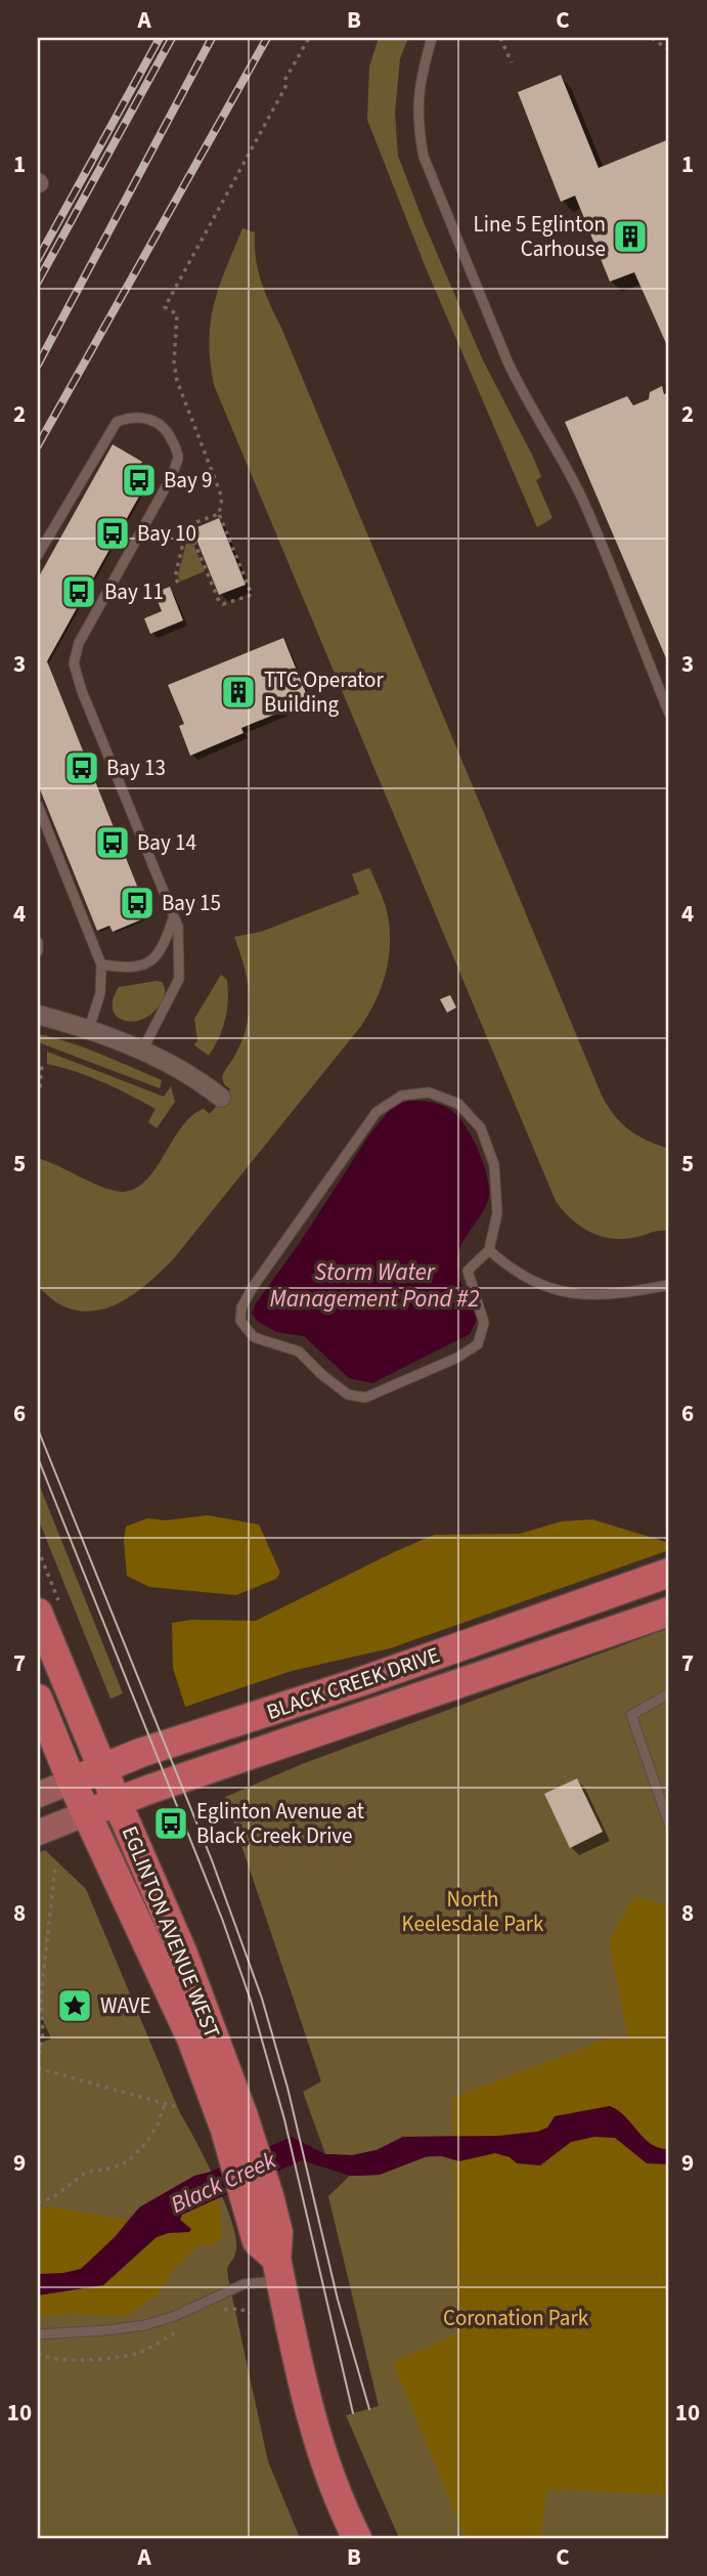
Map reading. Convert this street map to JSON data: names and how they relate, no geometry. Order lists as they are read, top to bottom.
{
  "streets": {
    "main road": ["BLACK CREEK DRIVE", "EGLINTON AVENUE WEST"]
  },
  "crossings": [
    ["BLACK CREEK DRIVE", "EGLINTON AVENUE WEST"]
  ],
  "water": ["Storm Water Management Pond #2", "Black Creek"],
  "parks": ["North Keelesdale Park", "Coronation Park"],
  "places": {
    "building": ["Line 5 Eglinton Carhouse", "TTC Operator Building"],
    "bus stop": [
      "Bay 9",
      "Bay 10",
      "Bay 11",
      "Bay 13",
      "Bay 14",
      "Bay 15",
      "Eglinton Avenue at Black Creek Drive"
    ],
    "place": ["WAVE"]
  },
  "grid": {
    "columns": ["A", "B", "C"],
    "rows": [
      "1",
      "2",
      "3",
      "4",
      "5",
      "6",
      "7",
      "8",
      "9",
      "10"
    ]
  }
}
